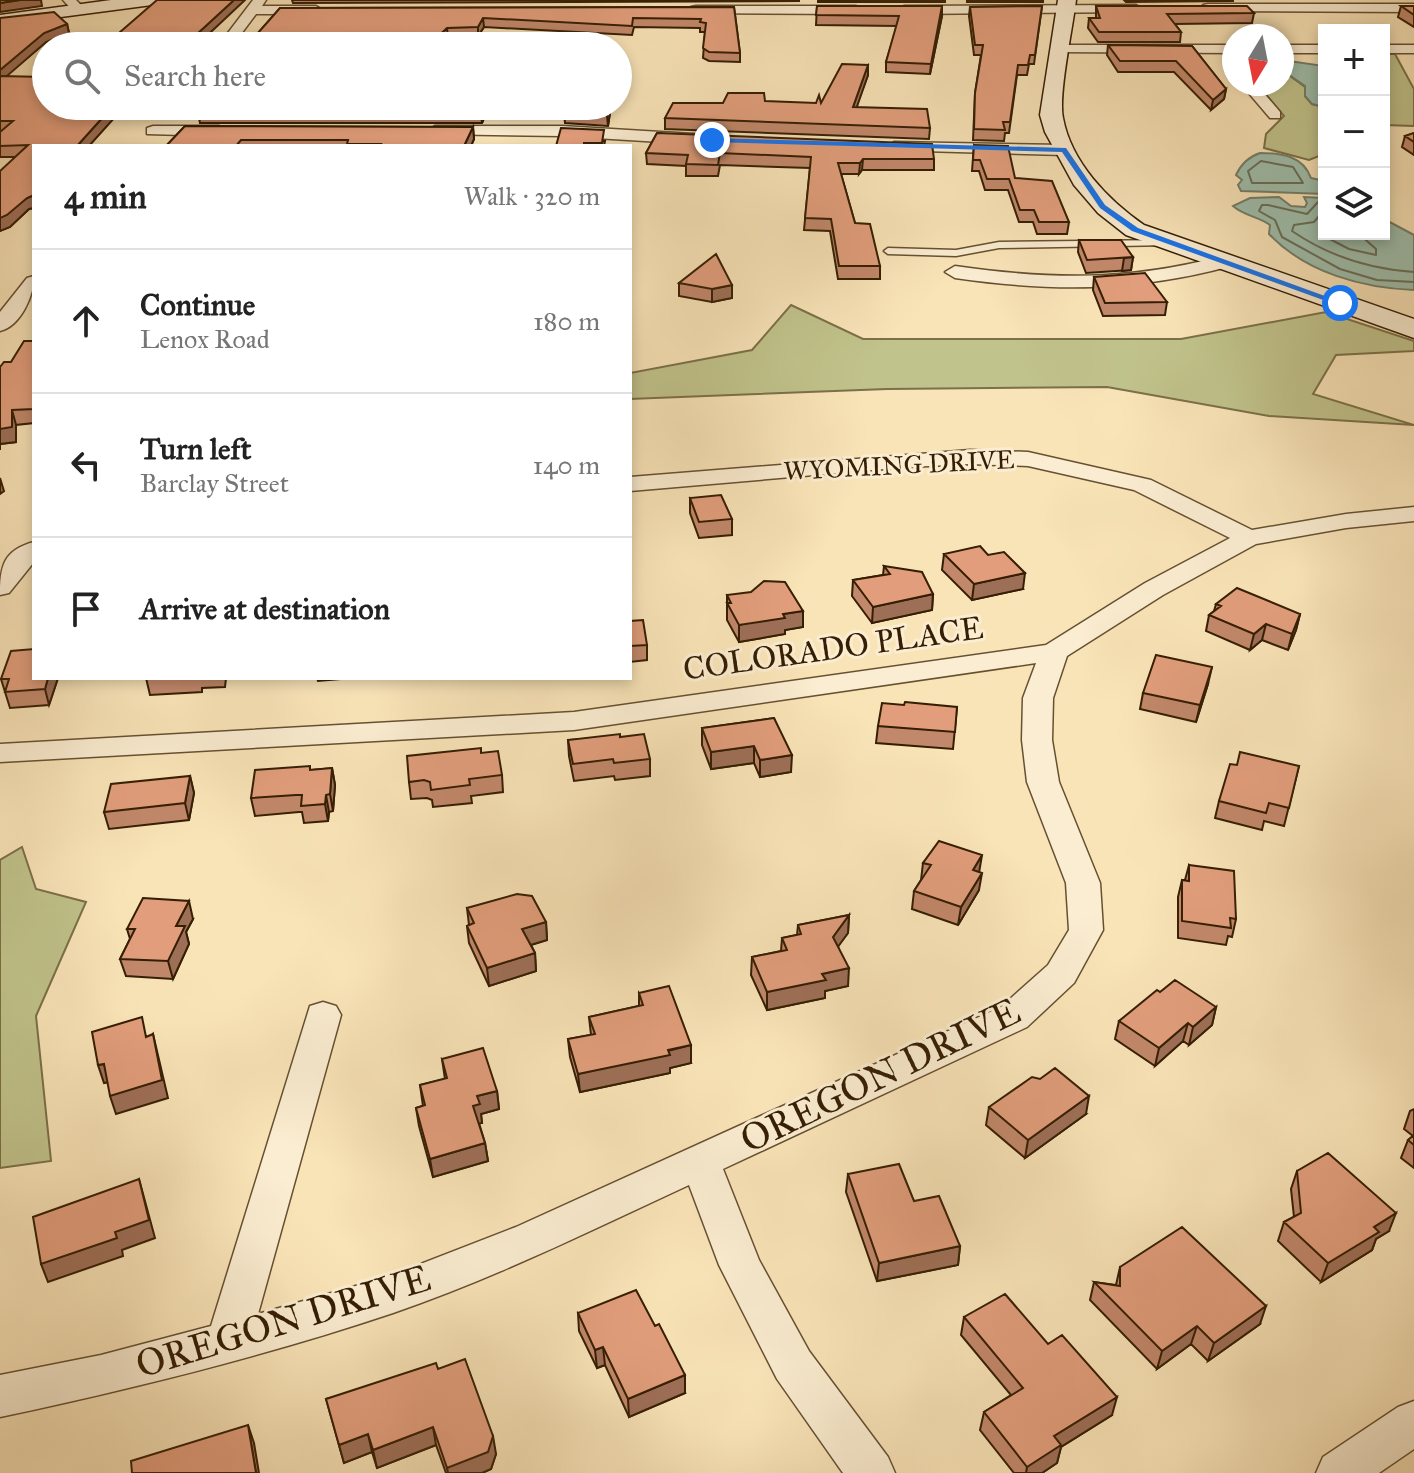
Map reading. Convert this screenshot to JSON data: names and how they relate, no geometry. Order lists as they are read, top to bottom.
{
  "streets": {
    "street": ["WYOMING DRIVE", "COLORADO PLACE", "OREGON DRIVE"]
  },
  "crossings": [
    ["COLORADO PLACE", "OREGON DRIVE"]
  ],
  "north": "bottom",
  "page": {
    "map_buttons": ["+", "−"],
    "search": "Search here",
    "heading": ["4 min", "Walk · 320 m"],
    "list": [
      ["Continue", "Lenox Road", "180 m"],
      ["Turn left", "Barclay Street", "140 m"],
      "Arrive at destination"
    ]
  }
}
